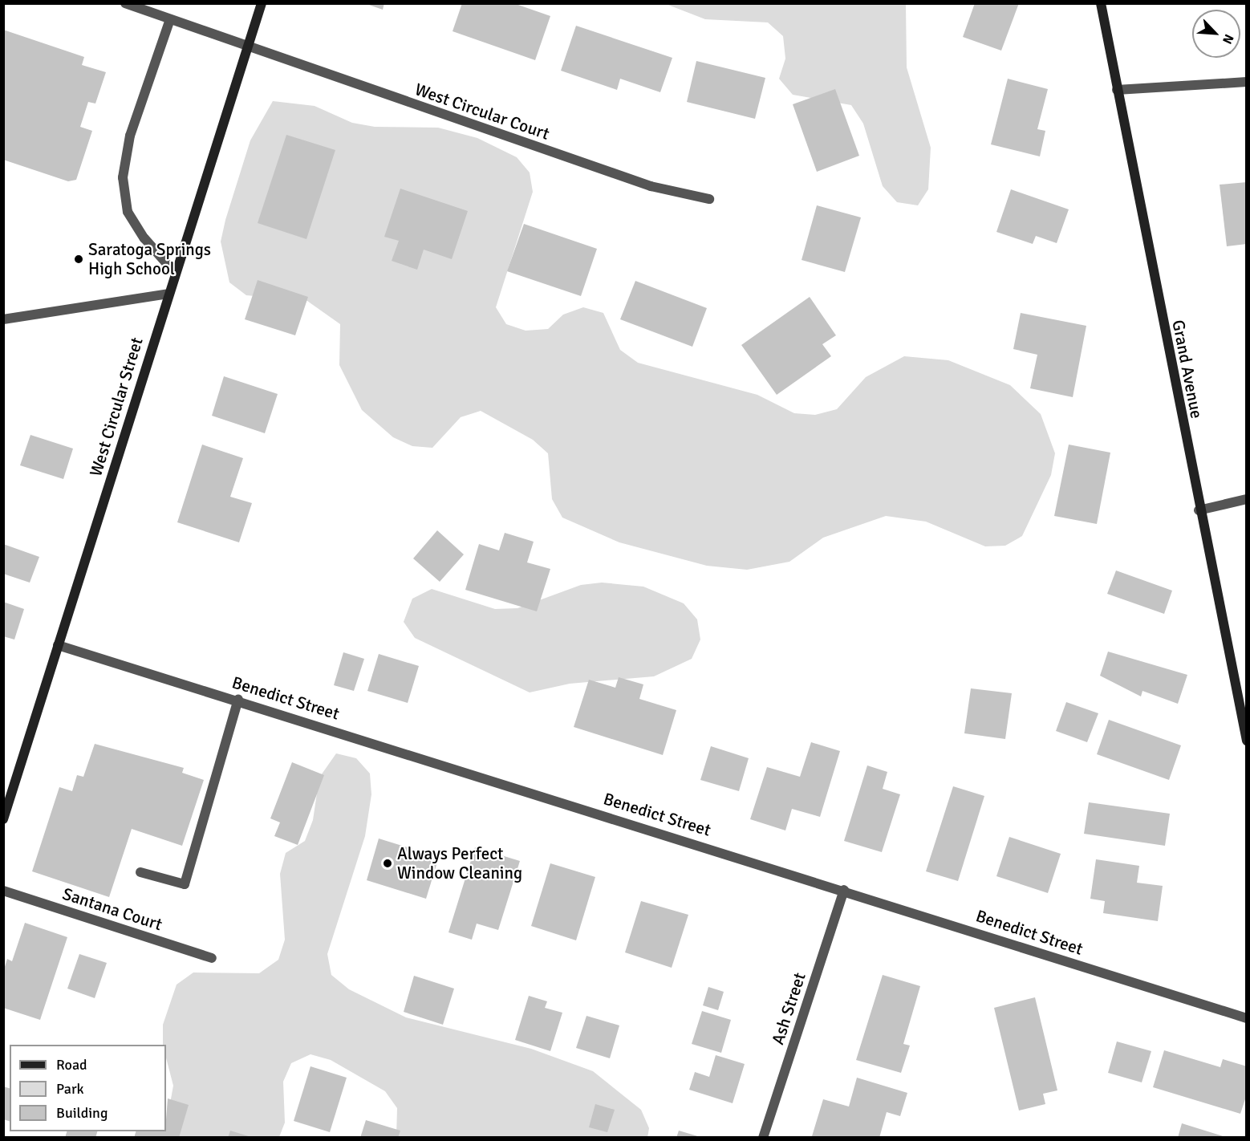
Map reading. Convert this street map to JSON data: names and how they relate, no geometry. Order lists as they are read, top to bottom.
{
  "streets": {
    "street": [
      "West Circular Court",
      "Grand Avenue",
      "West Circular Street",
      "Benedict Street",
      "Santana Court",
      "Ash Street"
    ]
  },
  "crossings": [
    ["West Circular Court", "West Circular Street"],
    ["West Circular Street", "Benedict Street"],
    ["Benedict Street", "Ash Street"]
  ],
  "places": ["Saratoga Springs High School", "Always Perfect Window Cleaning"],
  "legend": ["Road", "Park", "Building"],
  "north": "bottom right"
}
